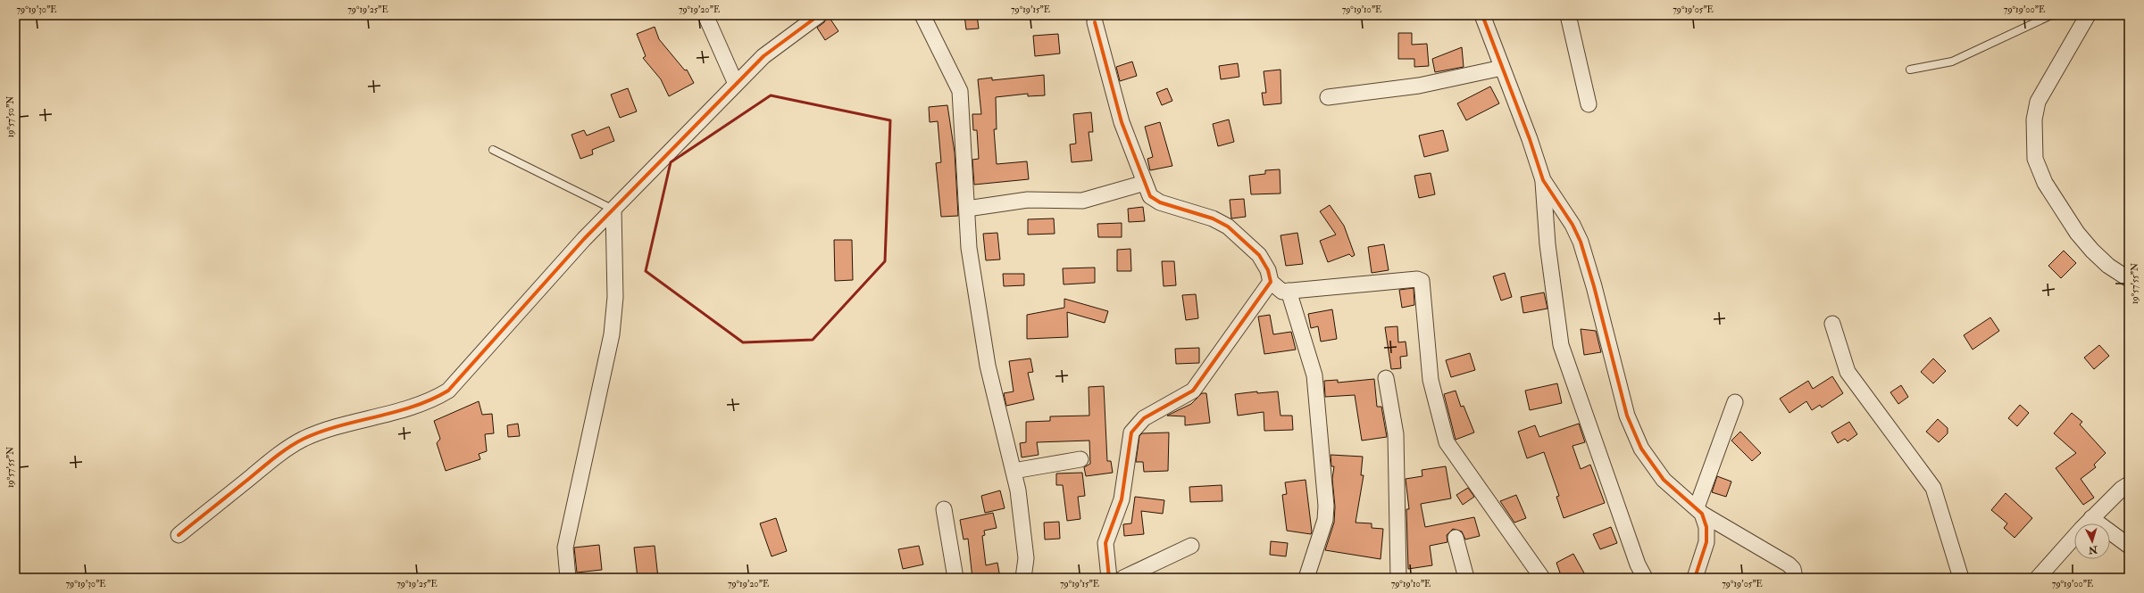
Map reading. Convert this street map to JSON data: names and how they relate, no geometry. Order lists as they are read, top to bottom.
{
  "north": "bottom",
  "coordinates": [
    "79°19'30\"E",
    "79°19'25\"E",
    "79°19'20\"E",
    "79°19'15\"E",
    "79°19'10\"E",
    "79°19'05\"E",
    "79°19'00\"E",
    "19°57'50\"N",
    "19°57'55\"N"
  ]
}
